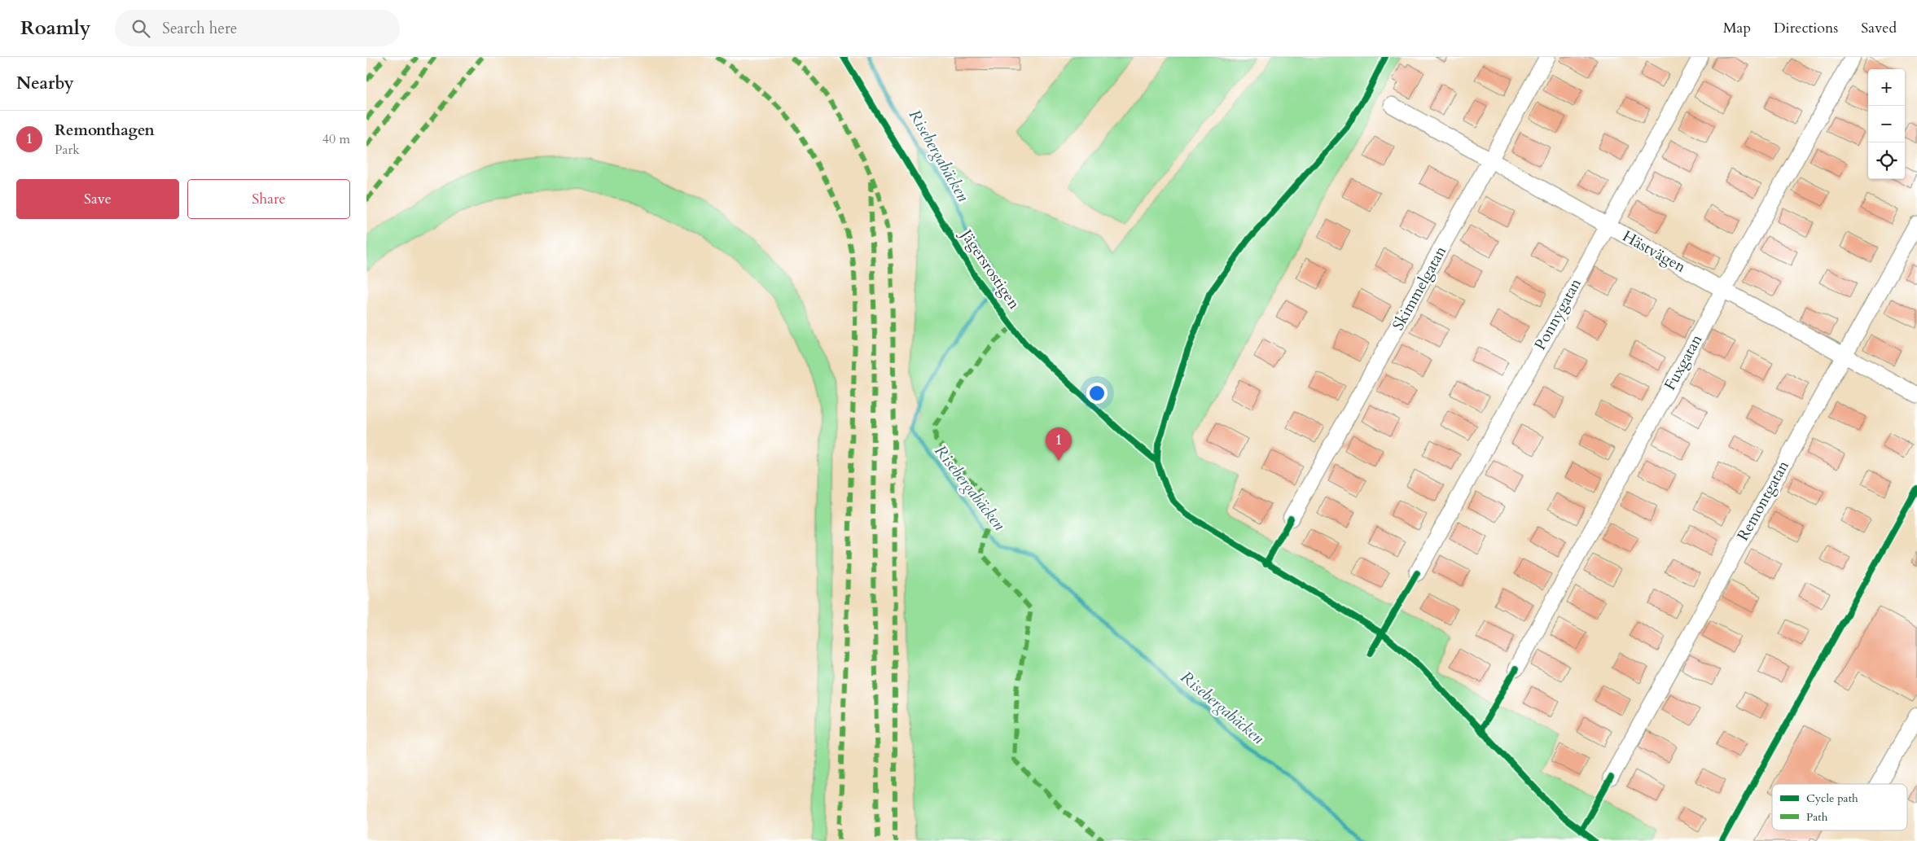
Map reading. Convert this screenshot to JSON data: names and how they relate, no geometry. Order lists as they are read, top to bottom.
{
  "streets": {
    "street": [
      "Hästvägen",
      "Skimmelgatan",
      "Ponnygatan",
      "Fuxgatan",
      "Remontgatan"
    ],
    "cycle path": ["Jägersrostigen"]
  },
  "crossings": [
    ["Hästvägen", "Skimmelgatan"],
    ["Hästvägen", "Ponnygatan"],
    ["Hästvägen", "Fuxgatan"],
    ["Hästvägen", "Remontgatan"]
  ],
  "water": ["Risebergabäcken"],
  "legend": ["Cycle path", "Path"],
  "page": {
    "header": "Roamly",
    "search": "Search here",
    "nav": ["Map", "Directions", "Saved"],
    "heading": "Nearby",
    "map_buttons": ["+", "−"],
    "list": [
      {
        "mark": "1",
        "name": "Remonthagen",
        "note": "Park",
        "value": "40 m"
      }
    ],
    "buttons": ["Save", "Share"],
    "pins": "1"
  }
}
